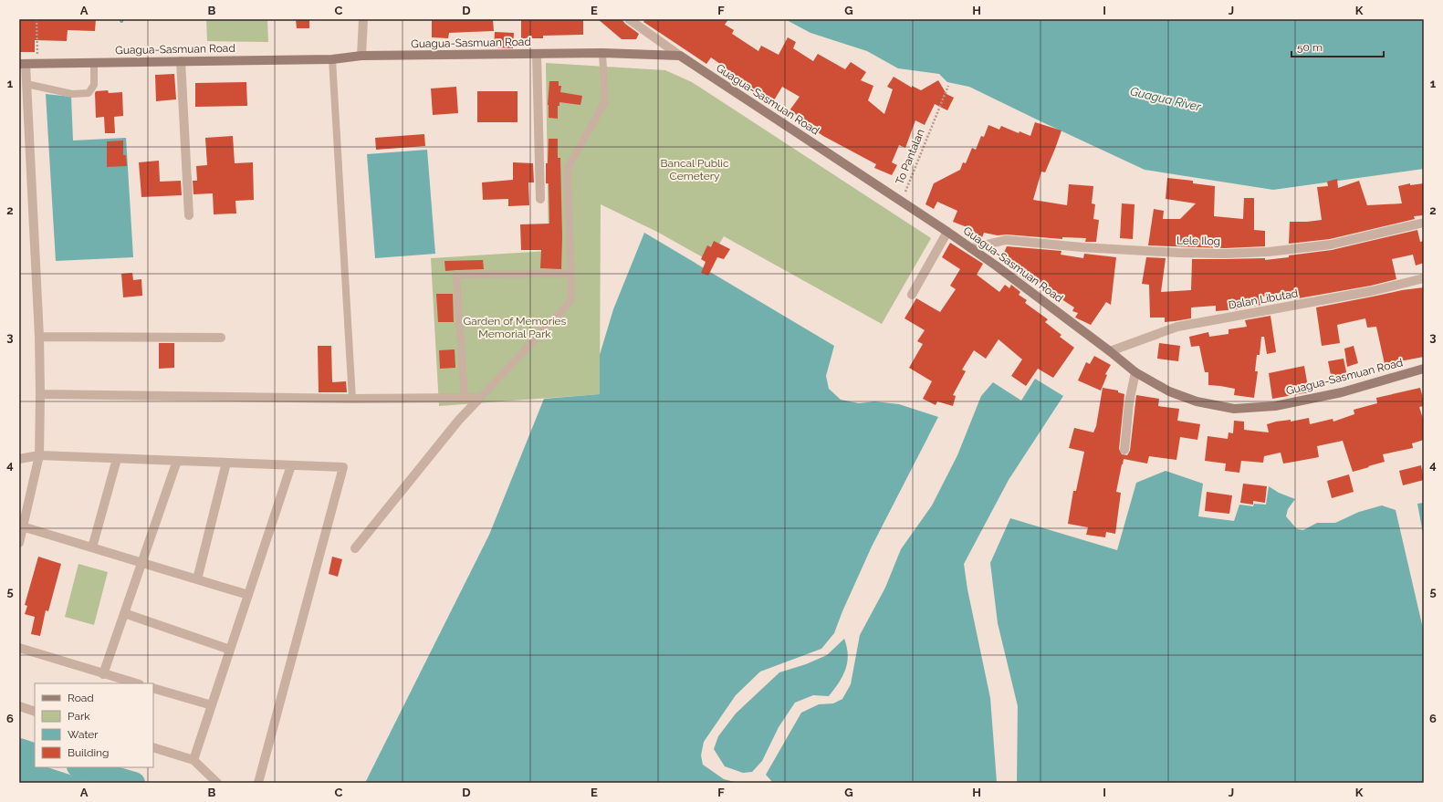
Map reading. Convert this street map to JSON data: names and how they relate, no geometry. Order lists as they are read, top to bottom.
{
  "streets": {
    "main road": ["Guagua-Sasmuan Road"],
    "street": ["Lele Ilog", "Dalan Libutad"],
    "path": ["To Pantalan"]
  },
  "crossings": [
    ["Guagua-Sasmuan Road", "To Pantalan"],
    ["Guagua-Sasmuan Road", "Lele Ilog"],
    ["Guagua-Sasmuan Road", "Dalan Libutad"]
  ],
  "water": ["Guagua River"],
  "parks": ["Bancal Public Cemetery", "Garden of Memories Memorial Park"],
  "legend": [
    "Road",
    "Park",
    "Water",
    "Building"
  ],
  "scale_bar": "50 m",
  "grid": {
    "columns": [
      "A",
      "B",
      "C",
      "D",
      "E",
      "F",
      "G",
      "H",
      "I",
      "J",
      "K"
    ],
    "rows": [
      "1",
      "2",
      "3",
      "4",
      "5",
      "6"
    ]
  }
}
